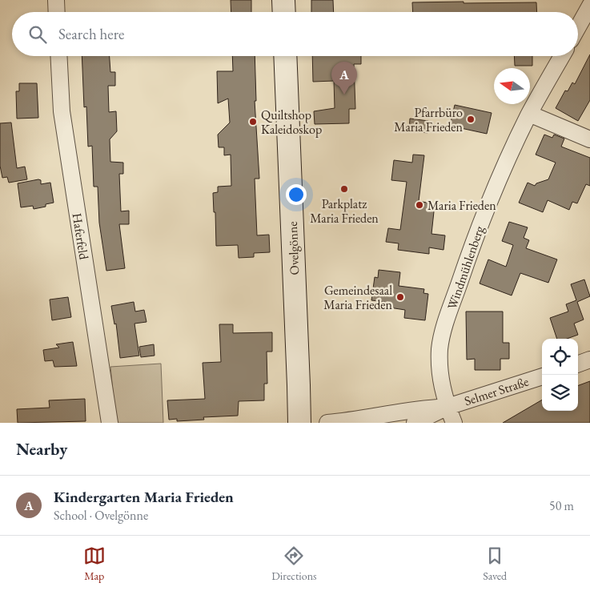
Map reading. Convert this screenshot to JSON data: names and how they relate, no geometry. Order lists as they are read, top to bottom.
{
  "streets": {
    "main road": ["Ovelgönne"],
    "street": ["Haferfeld", "Windmühlenberg", "Selmer Straße"]
  },
  "crossings": [
    ["Windmühlenberg", "Selmer Straße"]
  ],
  "places": [
    "Pfarrbüro Maria Frieden",
    "Quiltshop Kaleidoskop",
    "Parkplatz Maria Frieden",
    "Maria Frieden",
    "Gemeindesaal Maria Frieden"
  ],
  "north": "left",
  "page": {
    "search": "Search here",
    "pins": "A",
    "heading": "Nearby",
    "list": [
      {
        "mark": "A",
        "name": "Kindergarten Maria Frieden",
        "note": "School · Ovelgönne",
        "value": "50 m"
      }
    ],
    "nav": ["Map", "Directions", "Saved"]
  }
}
